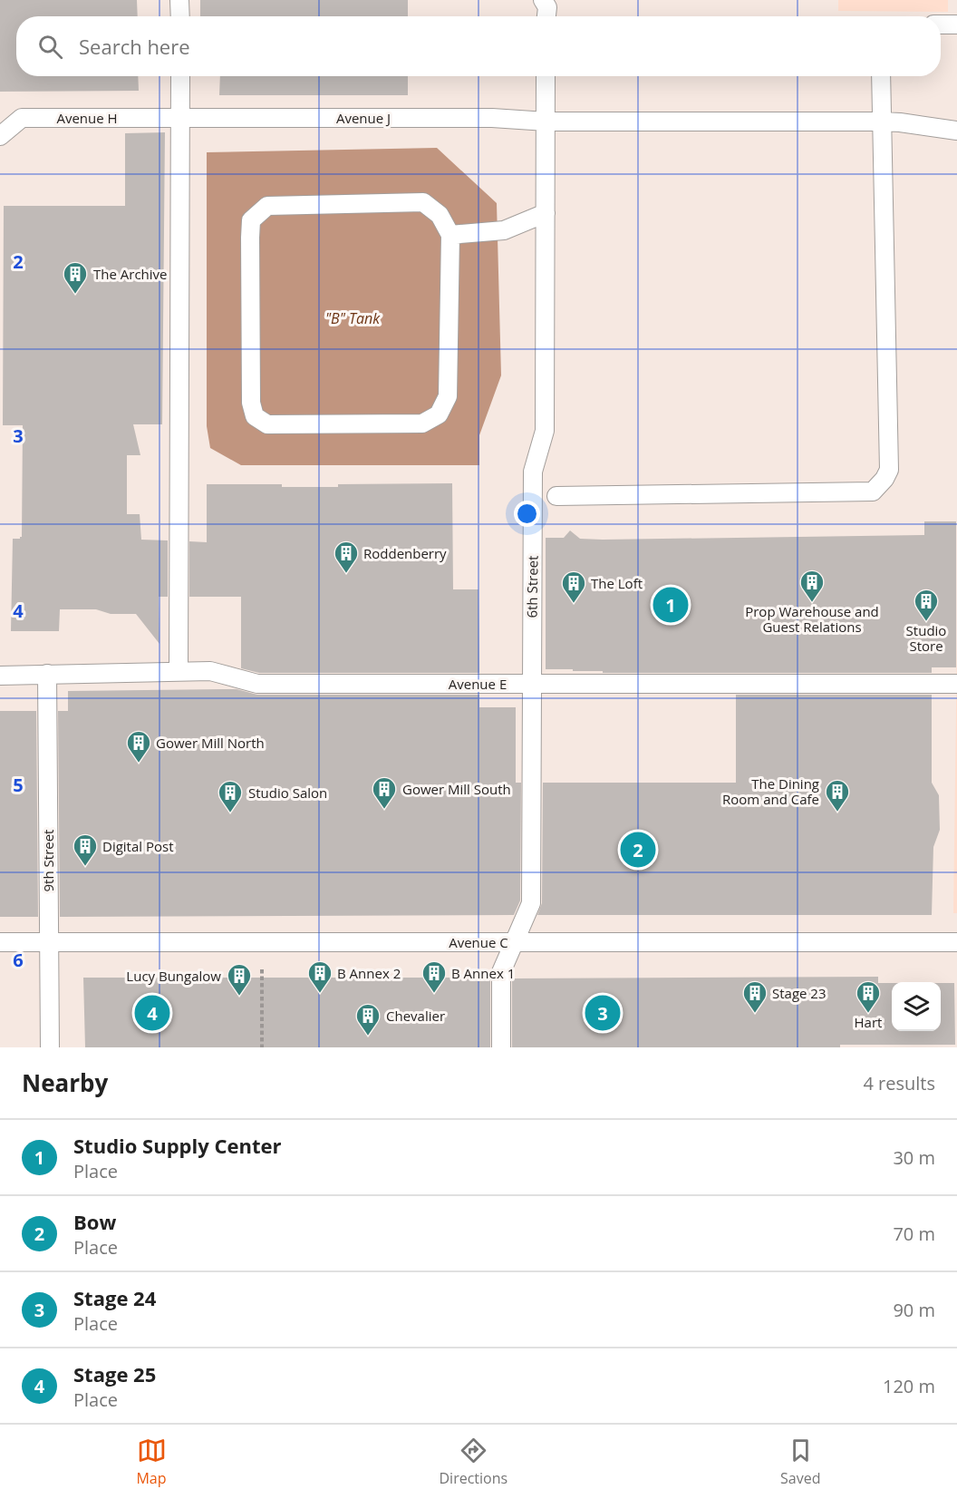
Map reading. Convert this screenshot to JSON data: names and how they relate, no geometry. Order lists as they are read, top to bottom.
{
  "streets": {
    "lane": [
      "Avenue H",
      "Avenue J",
      "6th Street",
      "Avenue E",
      "9th Street",
      "Avenue C"
    ]
  },
  "crossings": [
    ["Avenue H", "Avenue J"],
    ["Avenue J", "6th Street"],
    ["6th Street", "Avenue E"],
    ["6th Street", "Avenue C"],
    ["Avenue E", "9th Street"],
    ["9th Street", "Avenue C"]
  ],
  "water": ["\"B\" Tank"],
  "places": {
    "building": [
      "The Archive",
      "Roddenberry",
      "Prop Warehouse and Guest Relations",
      "The Loft",
      "Studio Store",
      "Gower Mill North",
      "Gower Mill South",
      "The Dining Room and Cafe",
      "Studio Salon",
      "Digital Post",
      "B Annex 2",
      "B Annex 1",
      "Lucy Bungalow",
      "Stage 23",
      "Hart",
      "Chevalier"
    ]
  },
  "page": {
    "search": "Search here",
    "pins": [
      "1",
      "2",
      "3",
      "4"
    ],
    "heading": ["Nearby", "4 results"],
    "list": [
      {
        "mark": "1",
        "name": "Studio Supply Center",
        "note": "Place",
        "value": "30 m"
      },
      {
        "mark": "2",
        "name": "Bow",
        "note": "Place",
        "value": "70 m"
      },
      {
        "mark": "3",
        "name": "Stage 24",
        "note": "Place",
        "value": "90 m"
      },
      {
        "mark": "4",
        "name": "Stage 25",
        "note": "Place",
        "value": "120 m"
      }
    ],
    "nav": ["Map", "Directions", "Saved"]
  },
  "grid": {
    "rows": [
      "2",
      "3",
      "4",
      "5",
      "6"
    ]
  }
}
